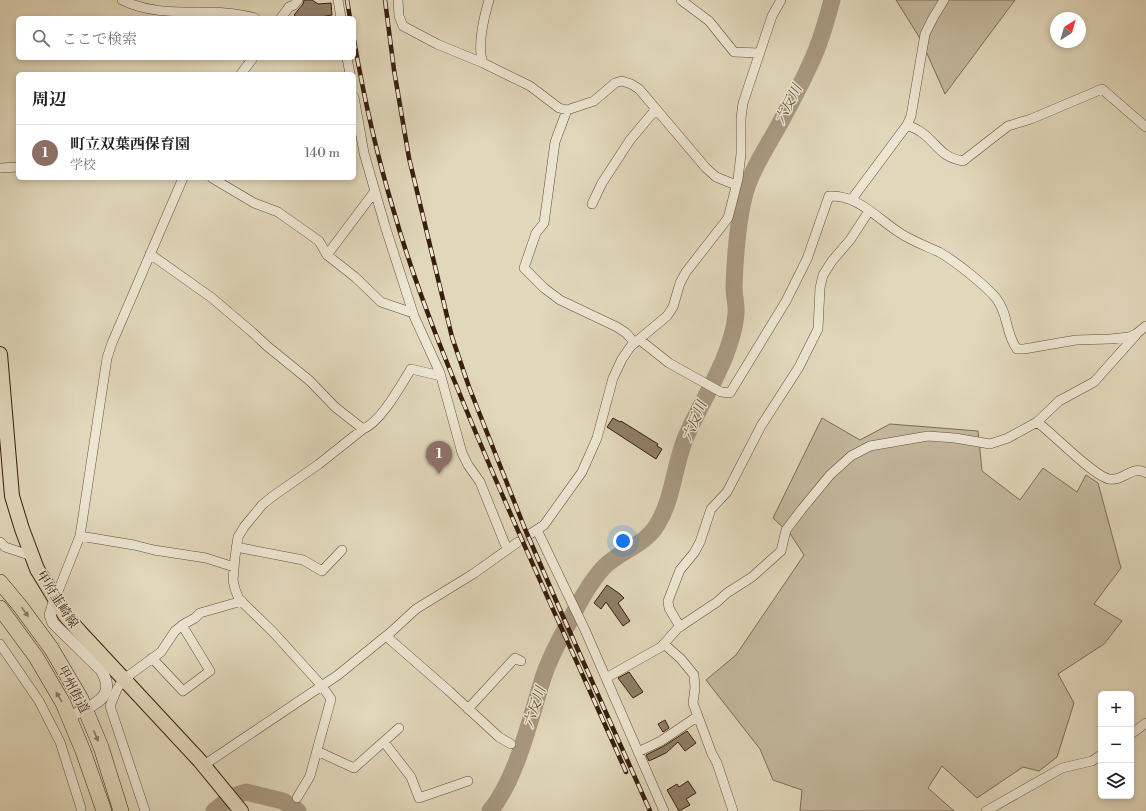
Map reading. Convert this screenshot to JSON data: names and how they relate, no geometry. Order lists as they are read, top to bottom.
{
  "streets": {
    "highway": ["甲州街道"],
    "main road": ["甲府韮崎線"]
  },
  "water": ["六反川"],
  "north": "top right",
  "page": {
    "search": "ここで検索",
    "heading": "周辺",
    "list": [
      {
        "mark": "1",
        "name": "町立双葉西保育園",
        "note": "学校",
        "value": "140 m"
      }
    ],
    "pins": "1",
    "map_buttons": ["+", "−"]
  }
}
